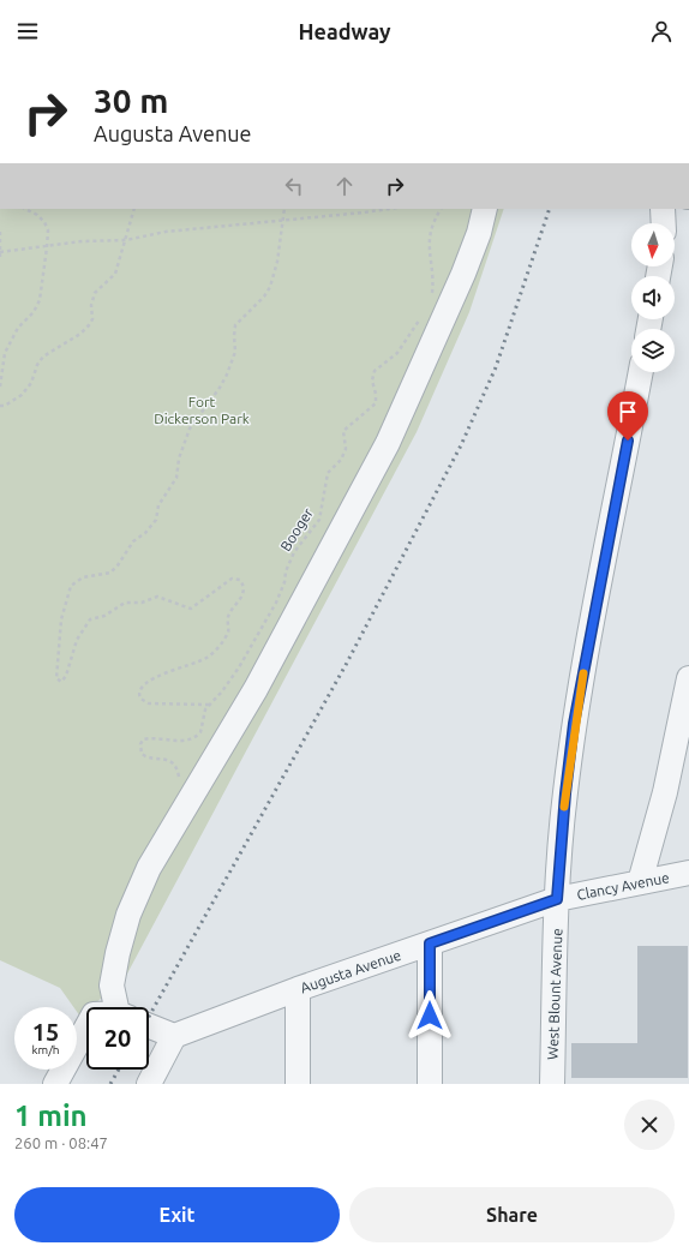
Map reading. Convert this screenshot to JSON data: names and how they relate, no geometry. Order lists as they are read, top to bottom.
{
  "streets": {
    "street": ["Clancy Avenue", "Augusta Avenue", "West Blount Avenue"],
    "path": ["Booger"]
  },
  "crossings": [
    ["Clancy Avenue", "Augusta Avenue"],
    ["Clancy Avenue", "West Blount Avenue"],
    ["Augusta Avenue", "West Blount Avenue"]
  ],
  "parks": ["Fort Dickerson Park"],
  "north": "bottom",
  "page": {
    "header": "Headway",
    "turn": ["30 m", "Augusta Avenue"],
    "speed": "15 km/h",
    "limit": "20",
    "heading": ["1 min", "260 m · 08:47"],
    "buttons": ["Exit", "Share"]
  }
}
